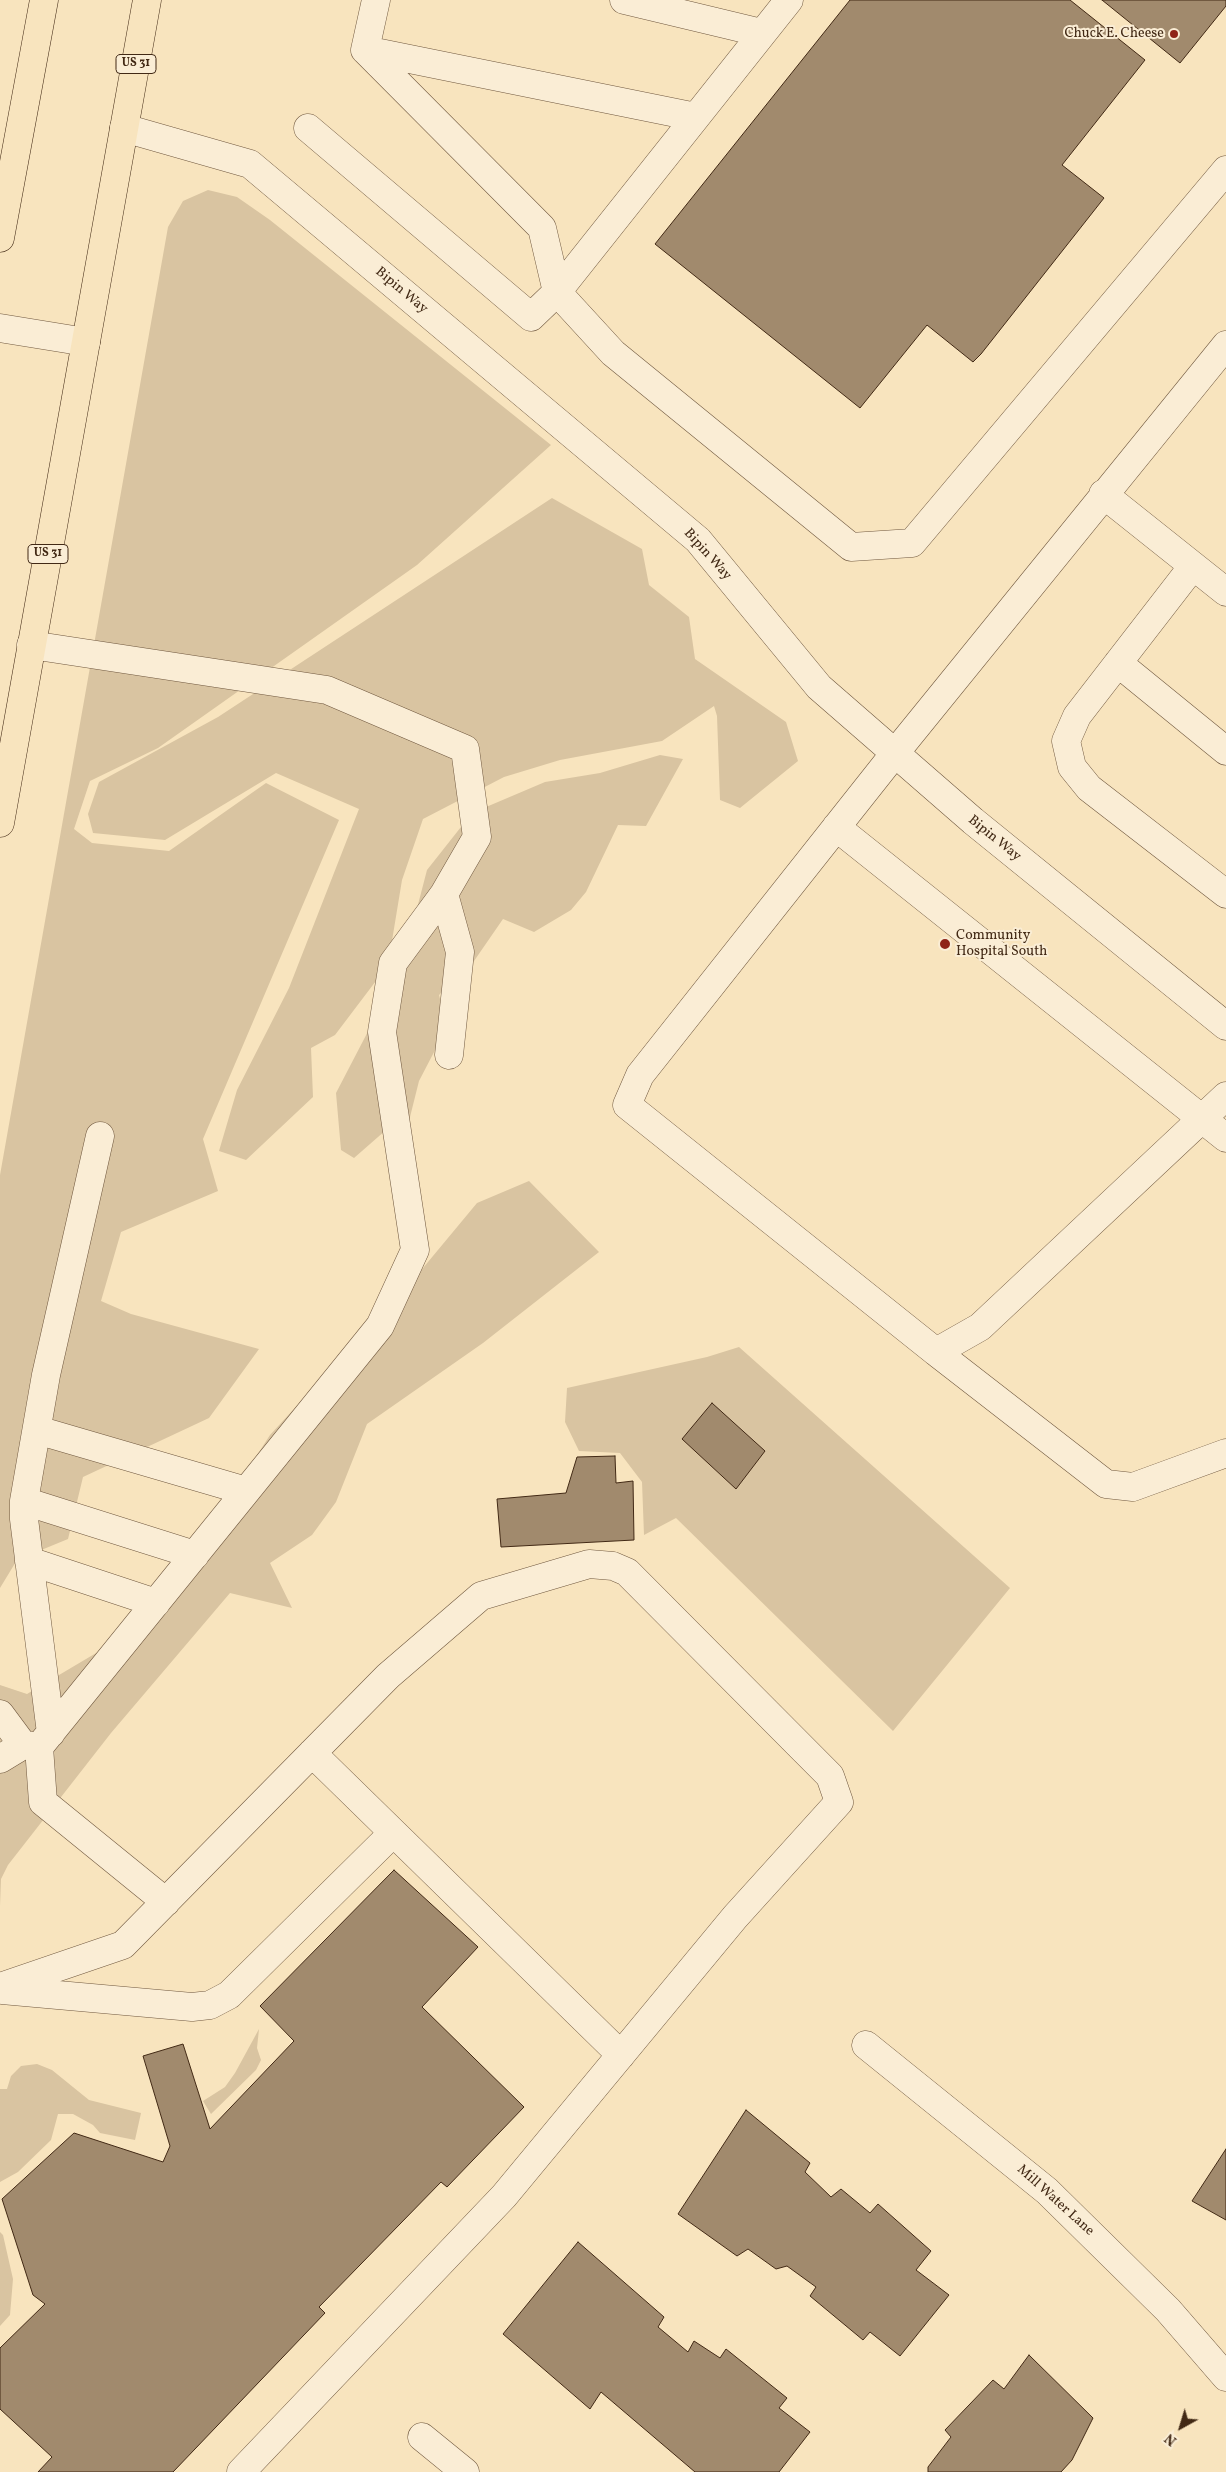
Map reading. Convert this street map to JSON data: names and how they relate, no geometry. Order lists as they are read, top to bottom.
{
  "streets": {
    "main road": ["US 31"],
    "street": ["Bipin Way", "Mill Water Lane"]
  },
  "crossings": [
    ["US 31", "Bipin Way"]
  ],
  "places": ["Chuck E. Cheese", "Community Hospital South"],
  "north": "bottom left"
}
